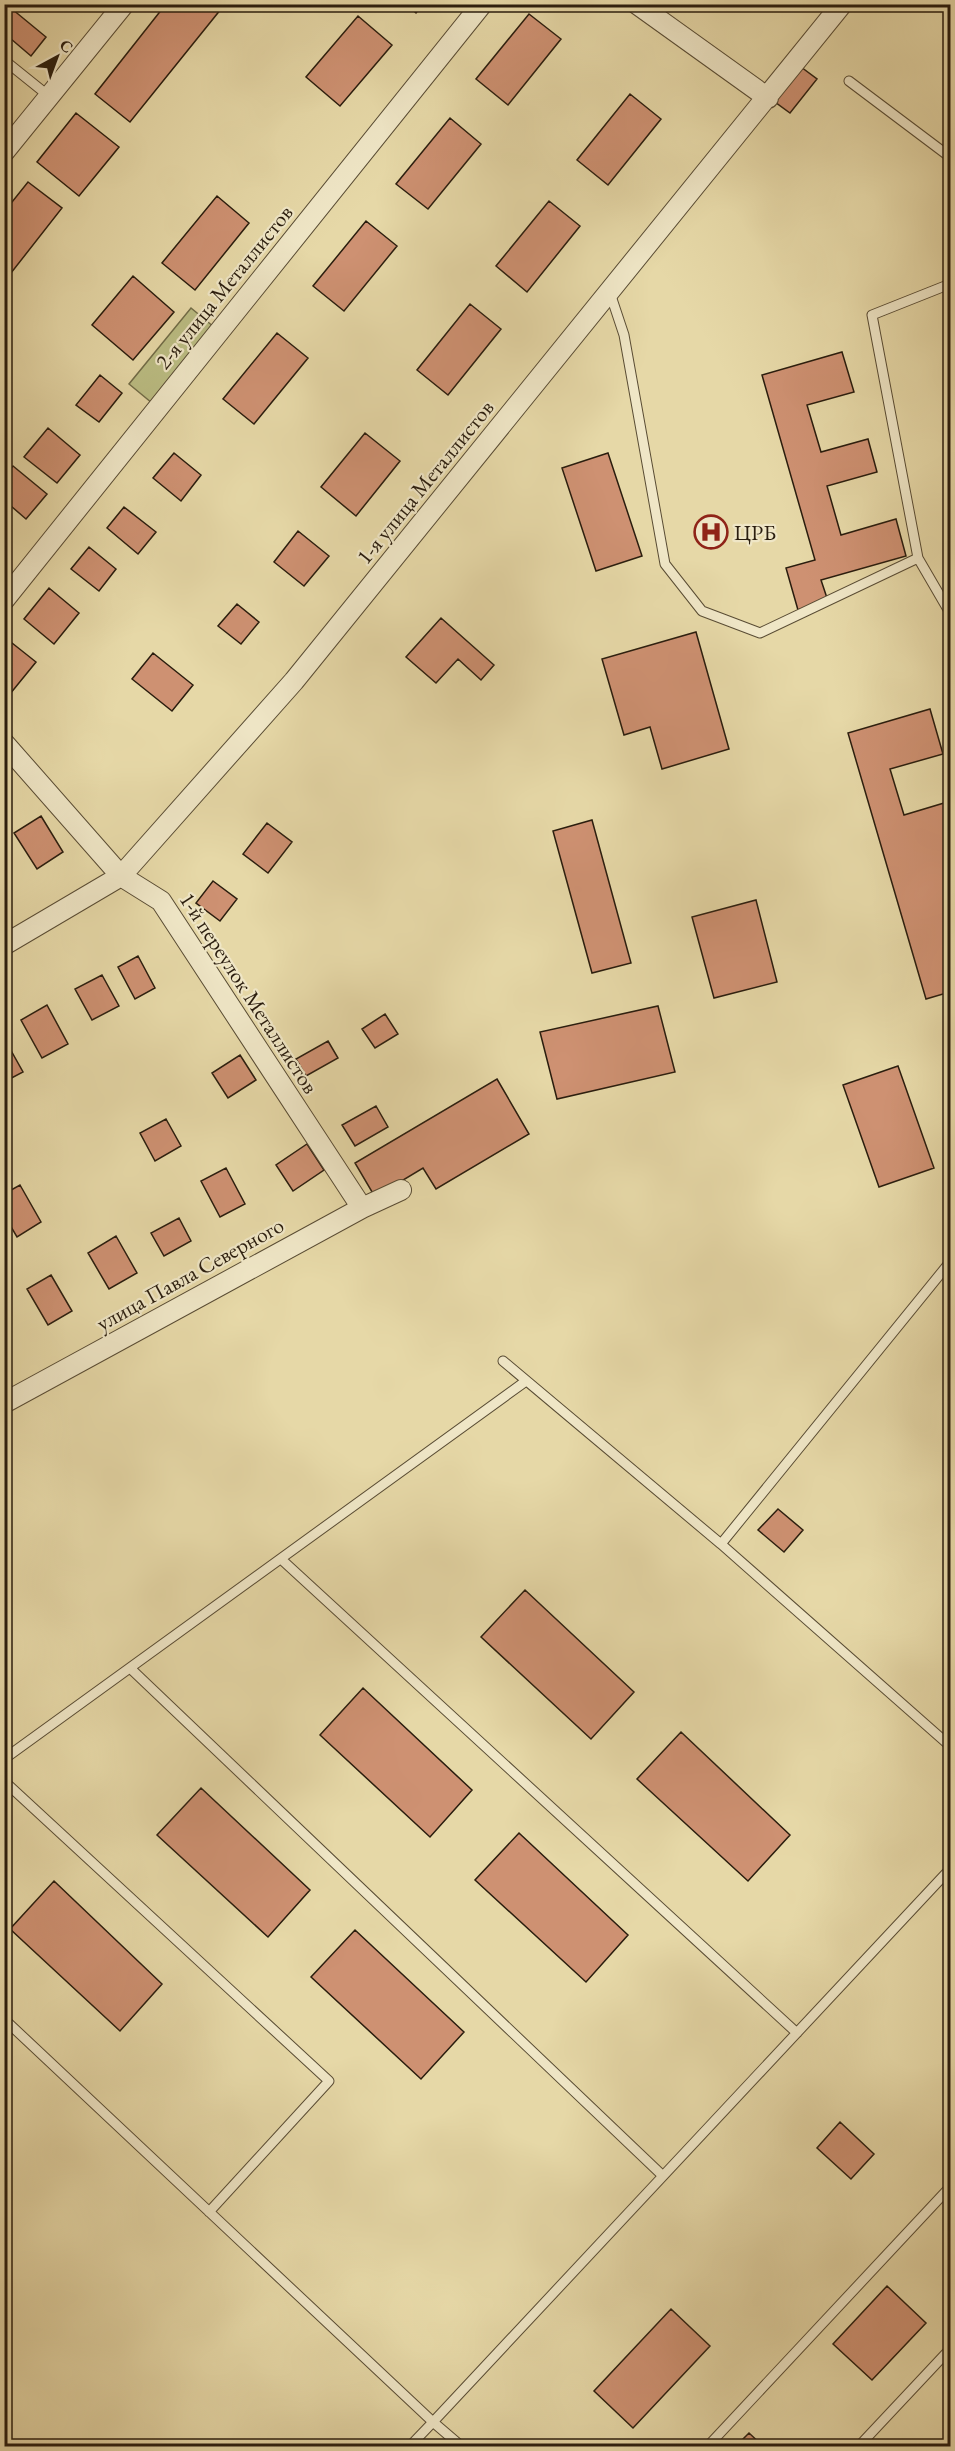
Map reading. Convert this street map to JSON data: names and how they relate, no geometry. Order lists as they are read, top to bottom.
{
  "streets": {
    "street": [
      "2-я улица Металлистов",
      "1-я улица Металлистов",
      "1-й переулок Металлистов",
      "улица Павла Северного"
    ]
  },
  "crossings": [
    ["1-я улица Металлистов", "1-й переулок Металлистов"],
    ["1-й переулок Металлистов", "улица Павла Северного"]
  ],
  "places": {
    "hospital": ["ЦРБ"]
  },
  "north": "top right"
}
